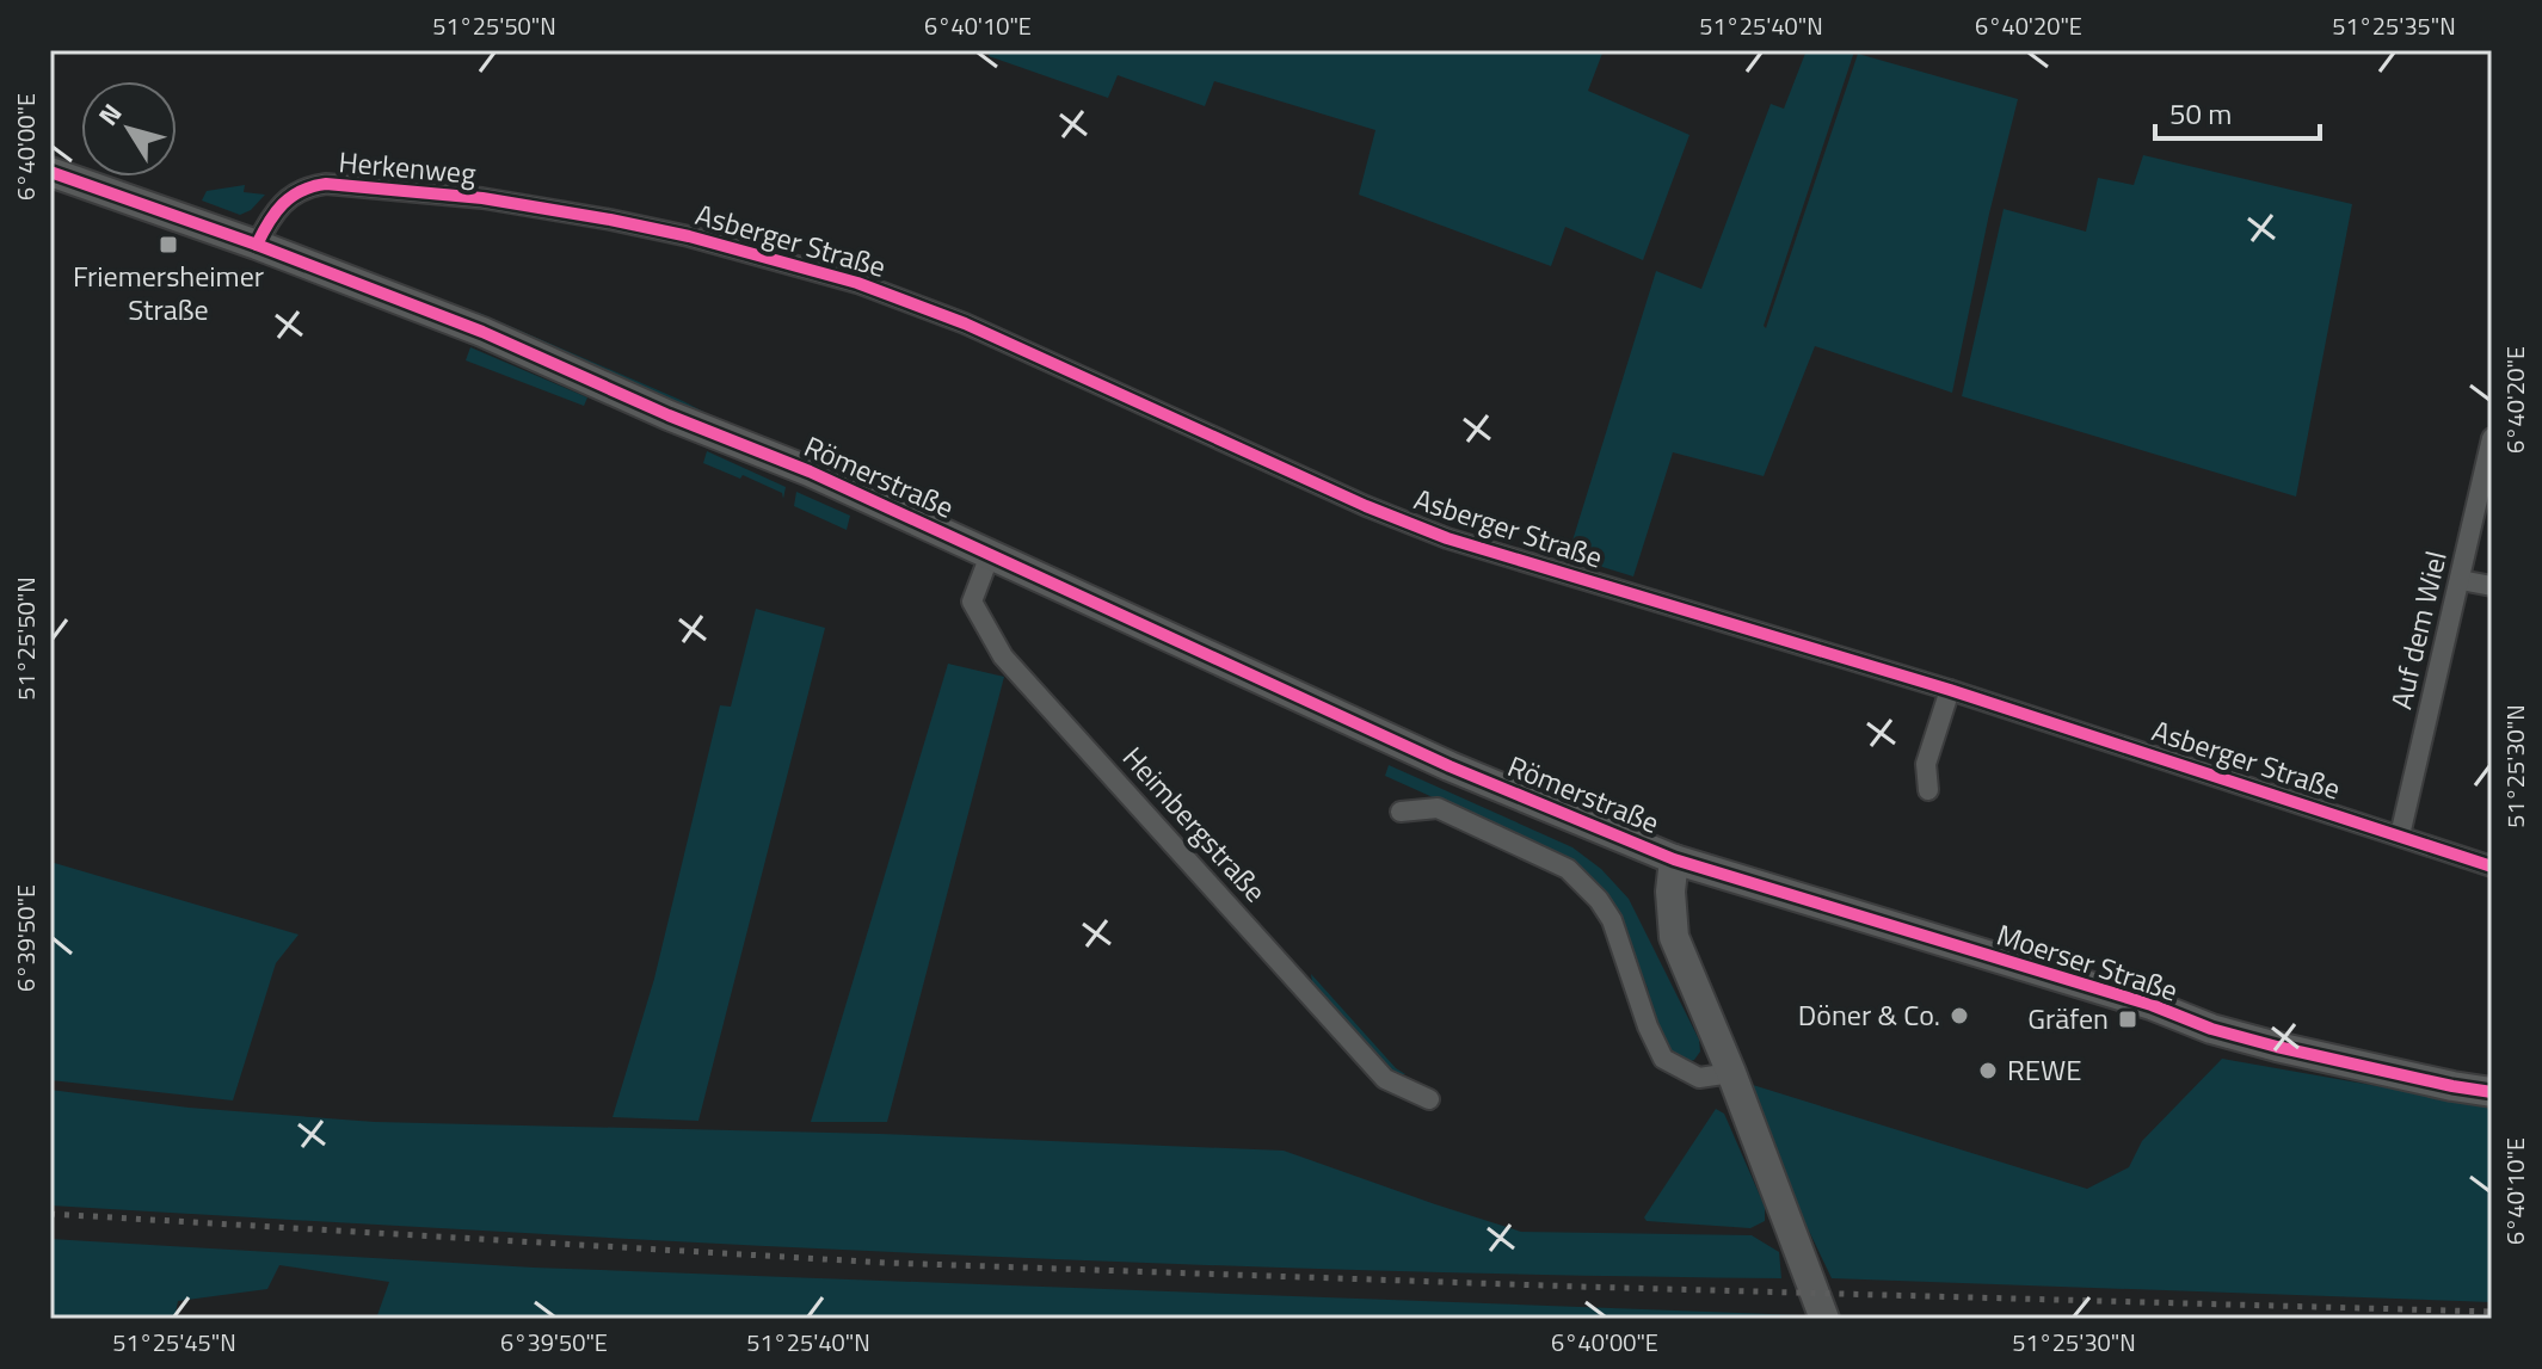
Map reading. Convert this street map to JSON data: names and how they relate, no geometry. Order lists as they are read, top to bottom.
{
  "streets": {
    "street": [
      "Herkenweg",
      "Asberger Straße",
      "Römerstraße",
      "Auf dem Wiel",
      "Heimbergstraße",
      "Moerser Straße"
    ]
  },
  "crossings": [
    ["Herkenweg", "Asberger Straße"],
    ["Herkenweg", "Römerstraße"],
    ["Asberger Straße", "Auf dem Wiel"],
    ["Römerstraße", "Heimbergstraße"],
    ["Römerstraße", "Moerser Straße"]
  ],
  "places": {
    "transit": ["Friemersheimer Straße", "Gräfen"],
    "other": ["Döner & Co.", "REWE"]
  },
  "scale_bar": "50 m",
  "north": "top left",
  "coordinates": [
    "51°25'50\"N",
    "6°40'10\"E",
    "51°25'40\"N",
    "6°40'20\"E",
    "51°25'35\"N",
    "6°40'00\"E",
    "51°25'30\"N",
    "6°39'50\"E",
    "51°25'45\"N"
  ]
}
